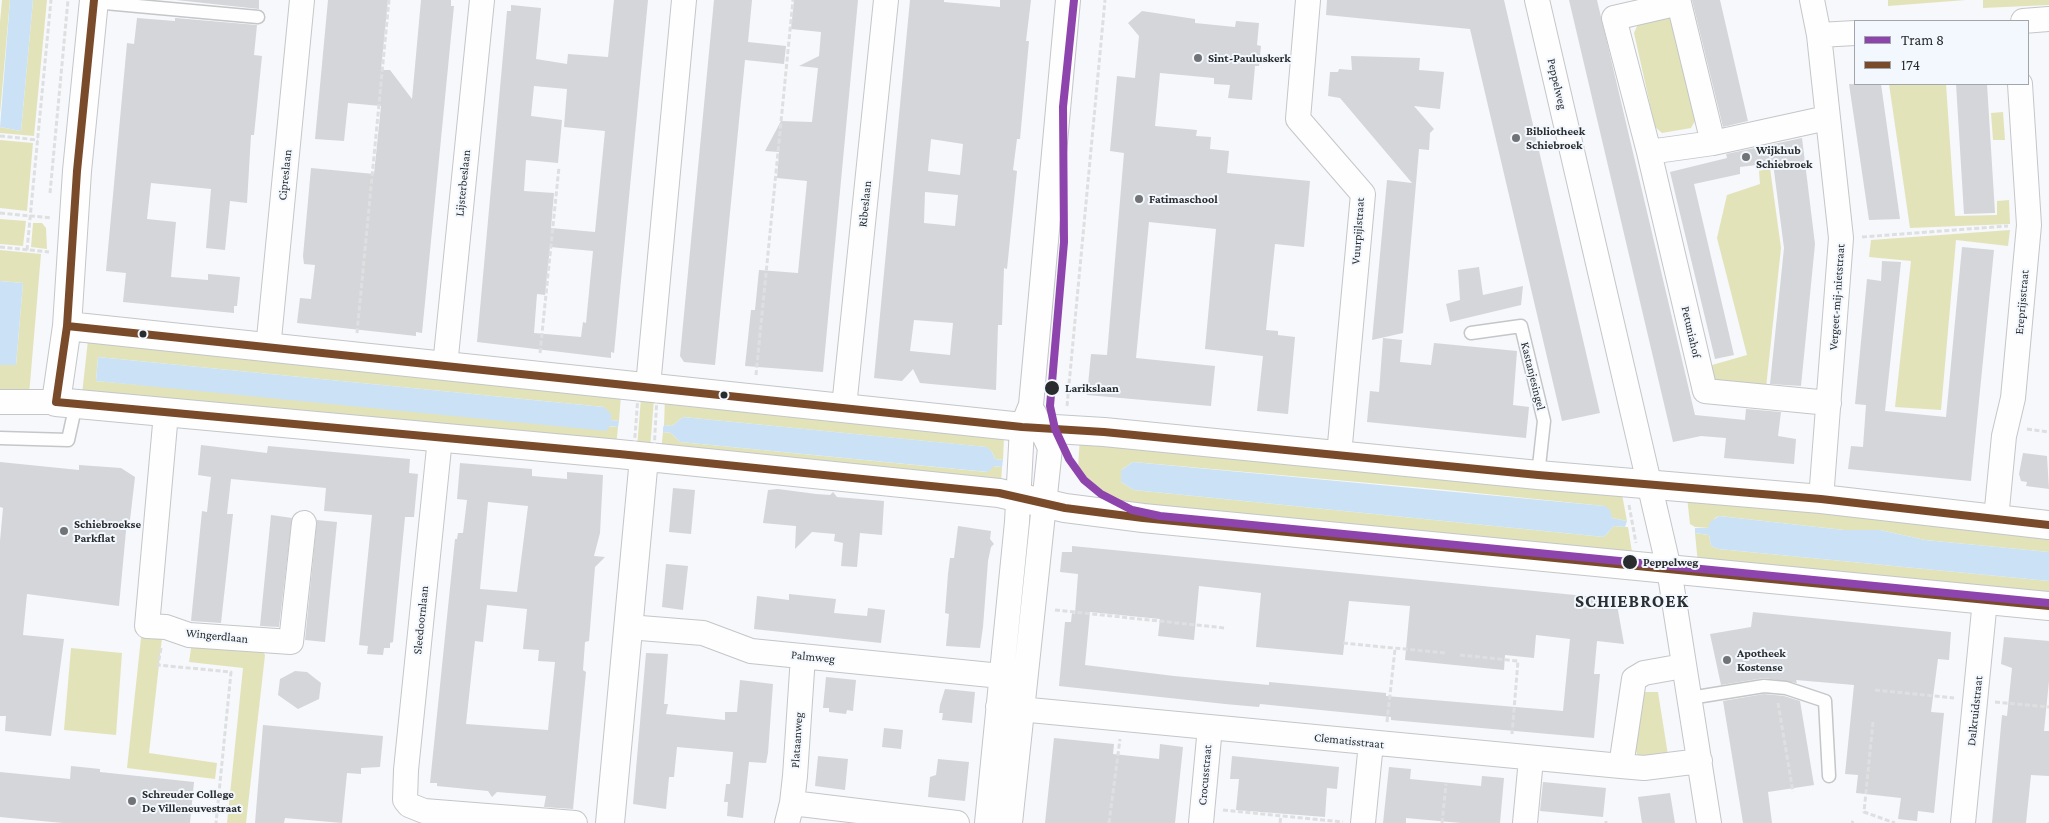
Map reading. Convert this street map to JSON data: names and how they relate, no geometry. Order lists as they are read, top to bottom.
{
  "streets": {
    "street": [
      "Peppelweg",
      "Cipreslaan",
      "Lijsterbeslaan",
      "Ribeslaan",
      "Vuurpijlstraat",
      "Vergeet-mij-nietstraat",
      "Ereprijsstraat",
      "Petuniahof",
      "Sleedoornlaan",
      "Wingerdlaan",
      "Palmweg",
      "Dalkruidstraat",
      "Plataanweg",
      "Clematisstraat",
      "Crocusstraat"
    ],
    "lane": ["Kastanjesingel"]
  },
  "crossings": [
    ["Peppelweg", "Clematisstraat"],
    ["Vergeet-mij-nietstraat", "Petuniahof"],
    ["Palmweg", "Plataanweg"],
    ["Clematisstraat", "Crocusstraat"]
  ],
  "districts": ["SCHIEBROEK"],
  "places": [
    "Sint-Pauluskerk",
    "Bibliotheek Schiebroek",
    "Wijkhub Schiebroek",
    "Fatimaschool",
    "Larikslaan",
    "Schiebroekse Parkflat",
    "Peppelweg",
    "Apotheek Kostense",
    "Schreuder College De Villeneuvestraat"
  ],
  "lines": ["tram line 8", "transit line 174"],
  "legend": ["Tram 8", "174"]
}
